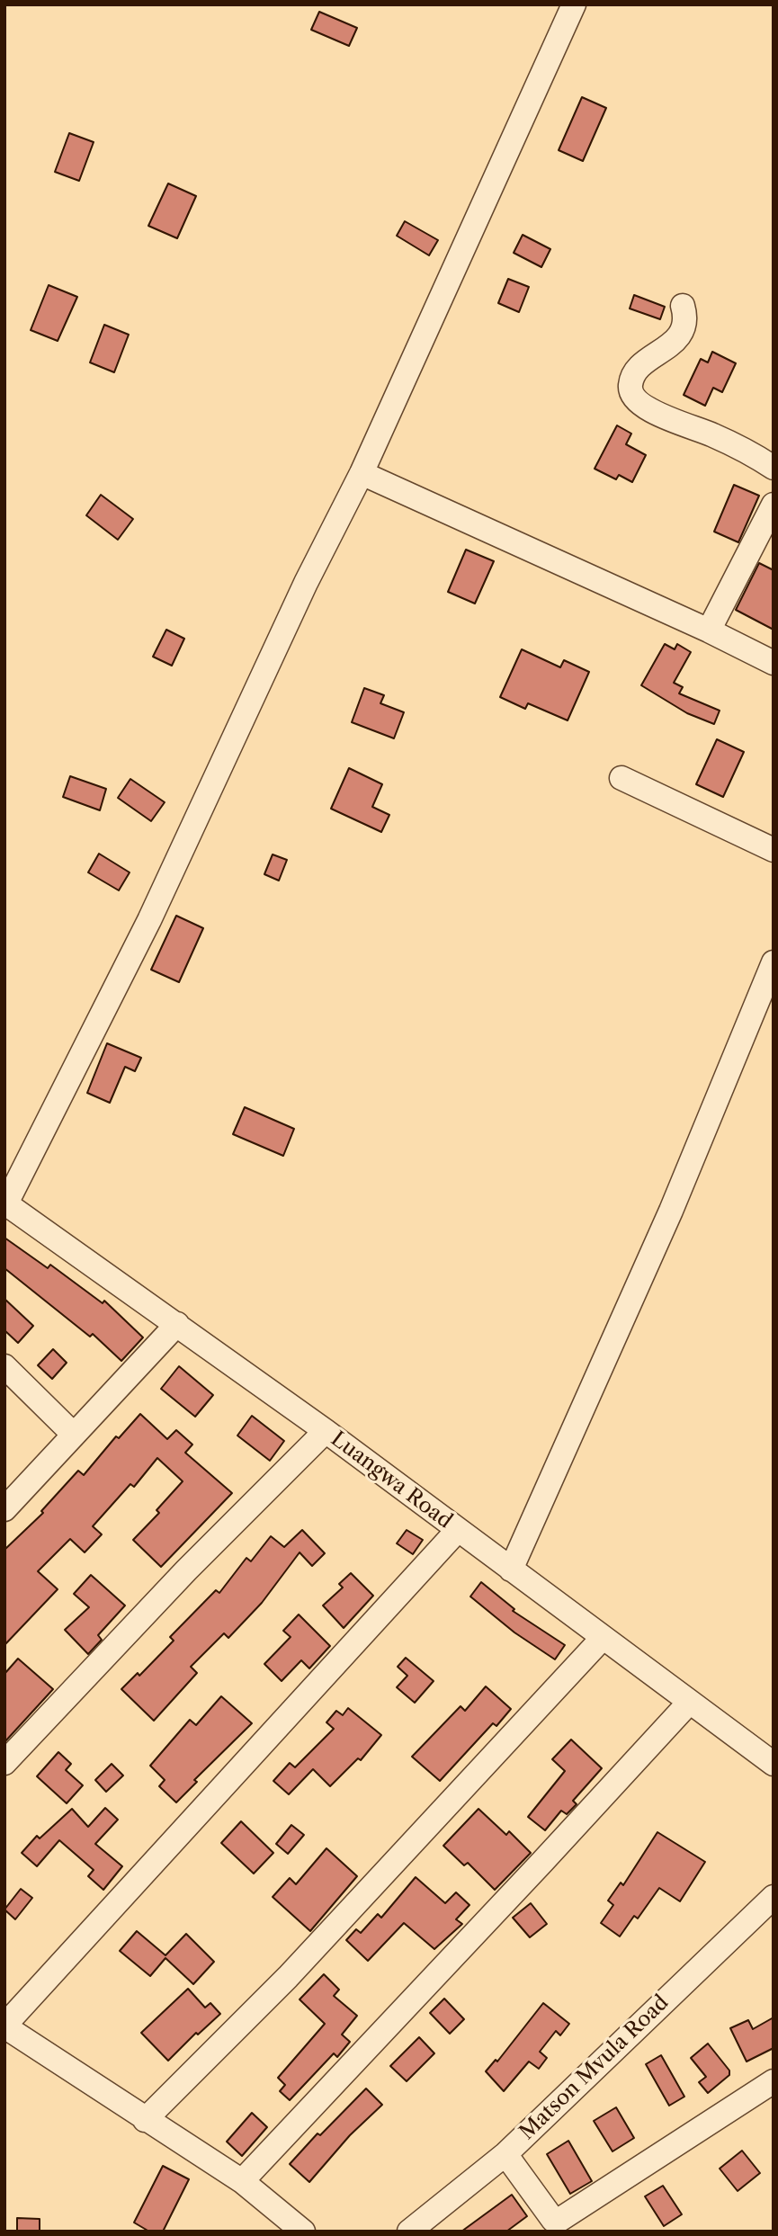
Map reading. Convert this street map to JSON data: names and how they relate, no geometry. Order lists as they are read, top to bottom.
{
  "streets": {
    "street": ["Luangwa Road", "Matson Mvula Road"]
  }
}
